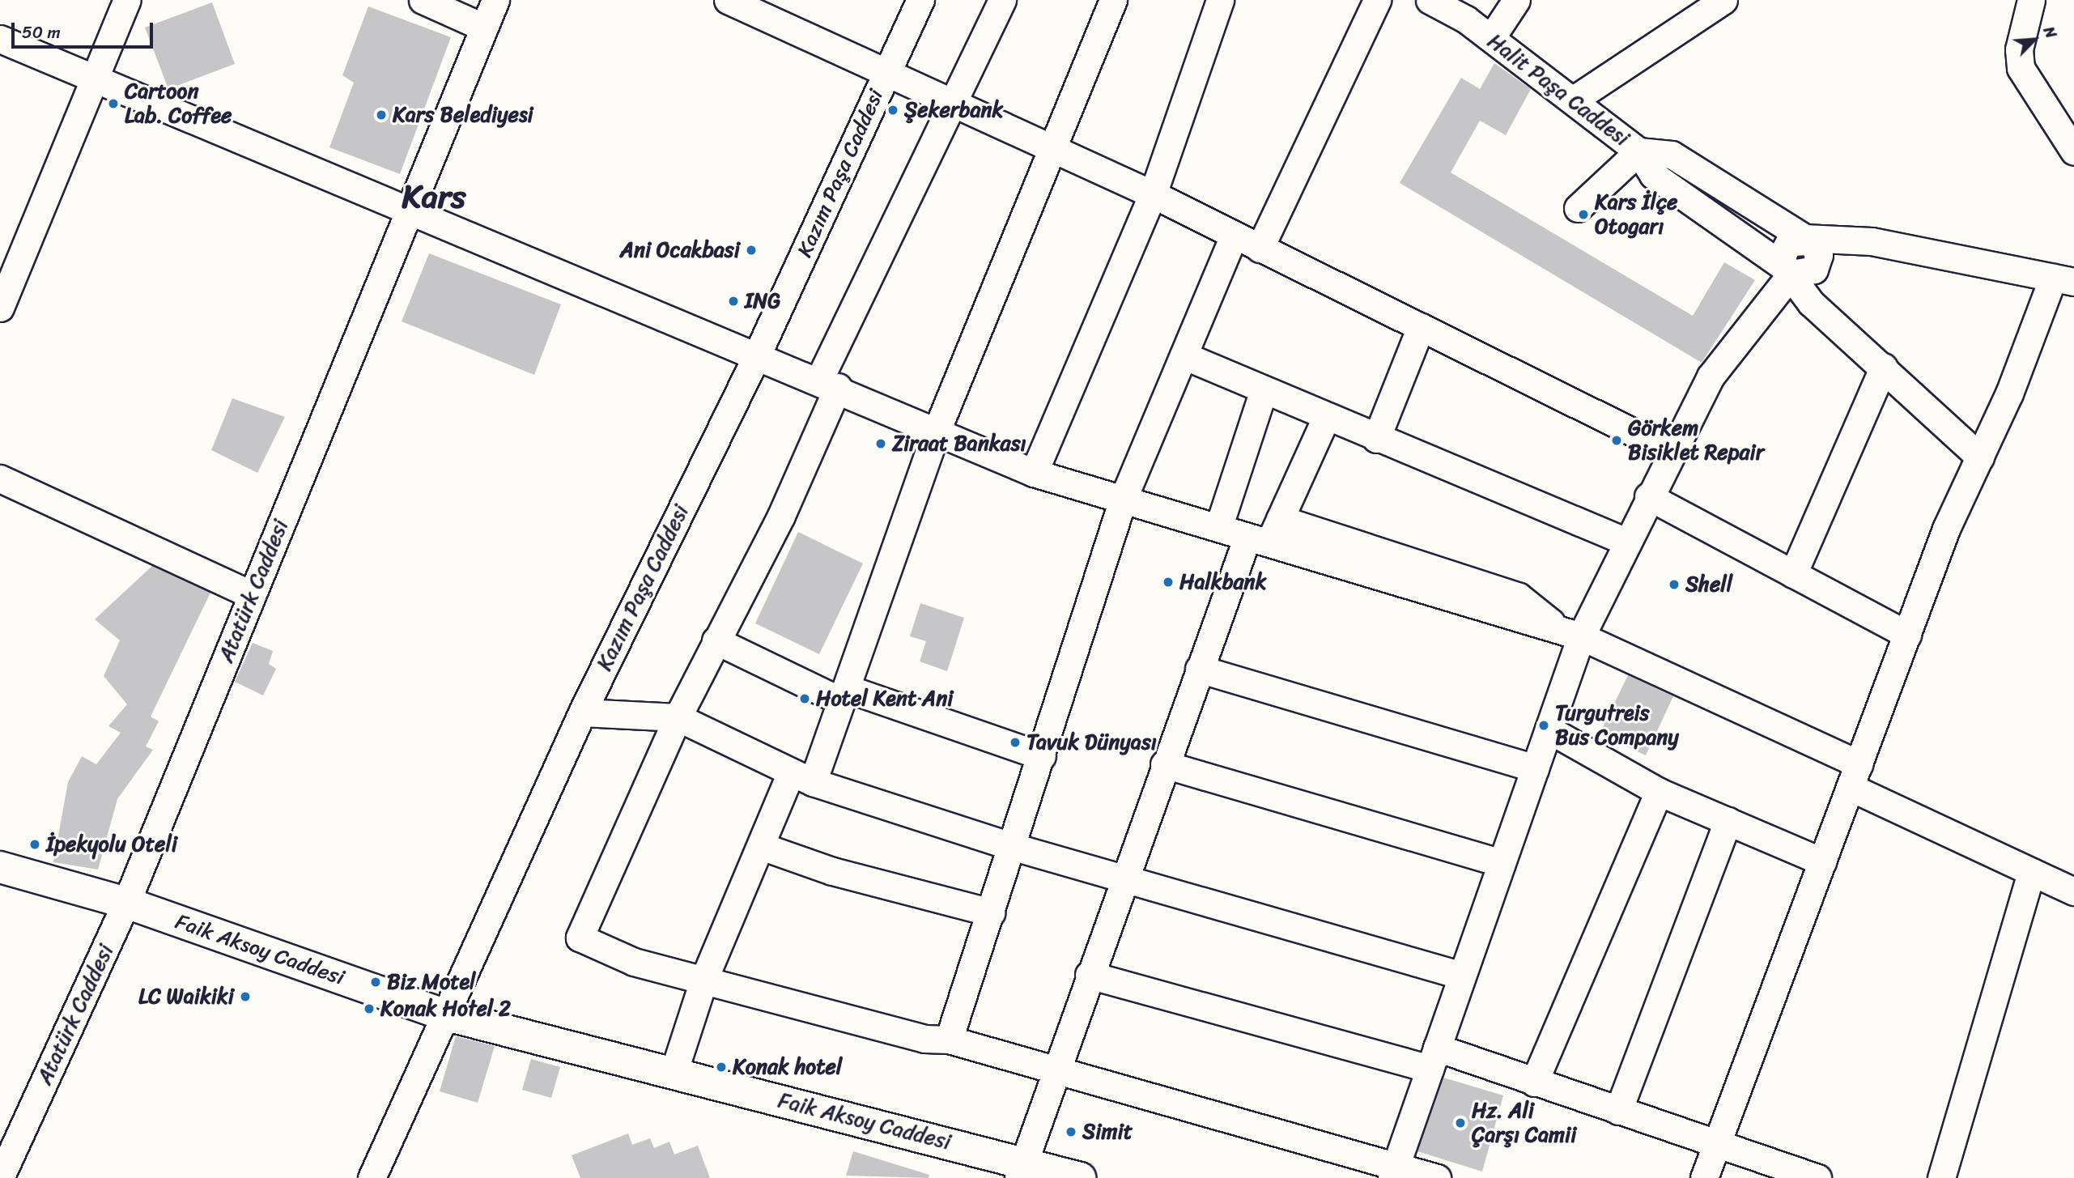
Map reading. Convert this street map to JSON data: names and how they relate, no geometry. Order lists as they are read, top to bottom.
{
  "streets": {
    "main road": ["Faik Aksoy Caddesi"],
    "street": ["Halit Paşa Caddesi", "Kazım Paşa Caddesi", "Atatürk Caddesi"]
  },
  "crossings": [
    ["Kazım Paşa Caddesi", "Faik Aksoy Caddesi"],
    ["Atatürk Caddesi", "Faik Aksoy Caddesi"]
  ],
  "districts": ["Kars"],
  "places": [
    "Cartoon Lab. Coffee",
    "Şekerbank",
    "Kars Belediyesi",
    "Kars İlçe Otogarı",
    "Ani Ocakbasi",
    "ING",
    "Görkem Bisiklet Repair",
    "Ziraat Bankası",
    "Halkbank",
    "Shell",
    "Hotel Kent Ani",
    "Turgutreis Bus Company",
    "Tavuk Dünyası",
    "İpekyolu Oteli",
    "Biz Motel",
    "LC Waikiki",
    "Konak Hotel 2",
    "Konak hotel",
    "Hz. Ali Çarşı Camii",
    "Simit"
  ],
  "scale_bar": "50 m",
  "north": "top right"
}
